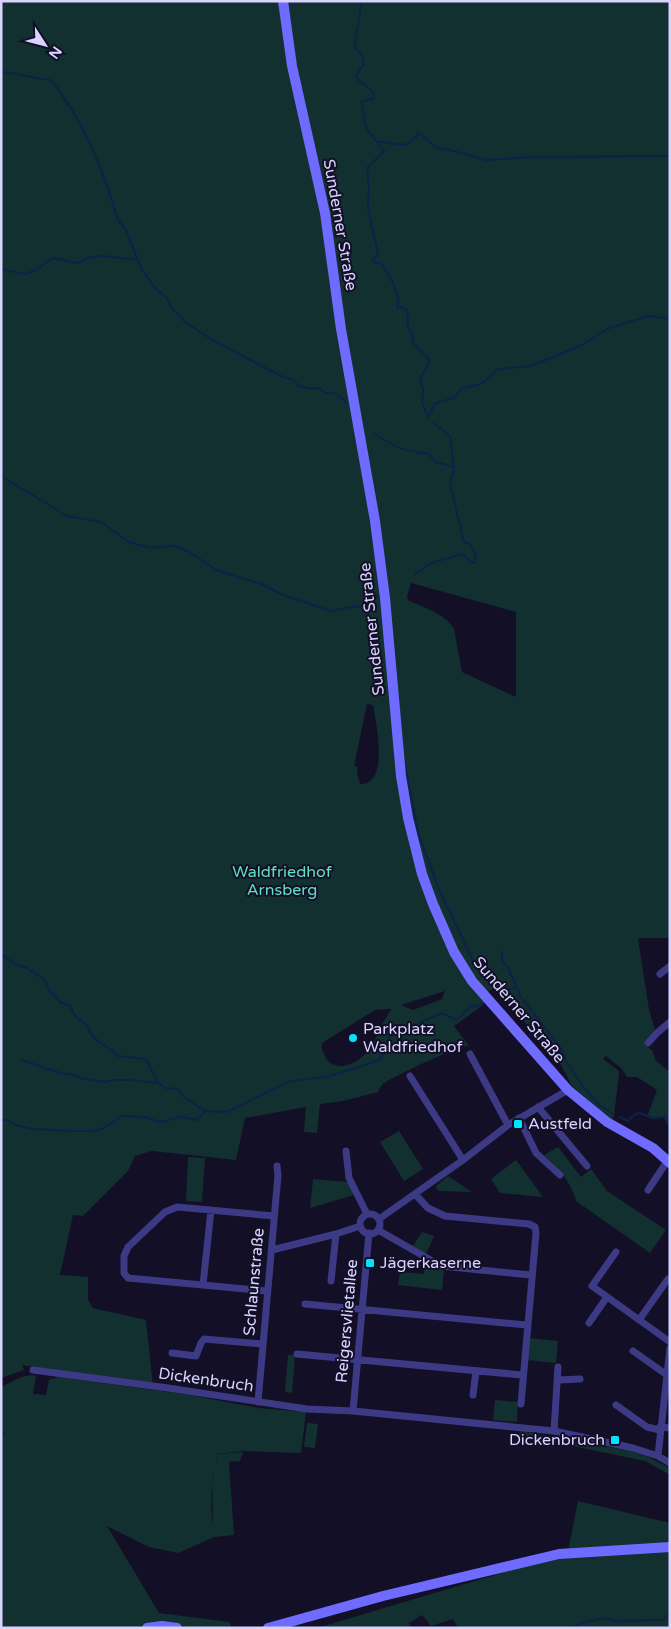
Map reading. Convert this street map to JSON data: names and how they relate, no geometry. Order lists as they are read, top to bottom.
{
  "streets": {
    "main road": ["Sunderner Straße"],
    "street": ["Schlaunstraße", "Reigersvlietallee", "Dickenbruch"]
  },
  "crossings": [
    ["Schlaunstraße", "Dickenbruch"],
    ["Reigersvlietallee", "Dickenbruch"]
  ],
  "parks": ["Waldfriedhof Arnsberg"],
  "places": {
    "other": ["Parkplatz Waldfriedhof"],
    "transit": ["Austfeld", "Jägerkaserne", "Dickenbruch"]
  },
  "north": "bottom right"
}
